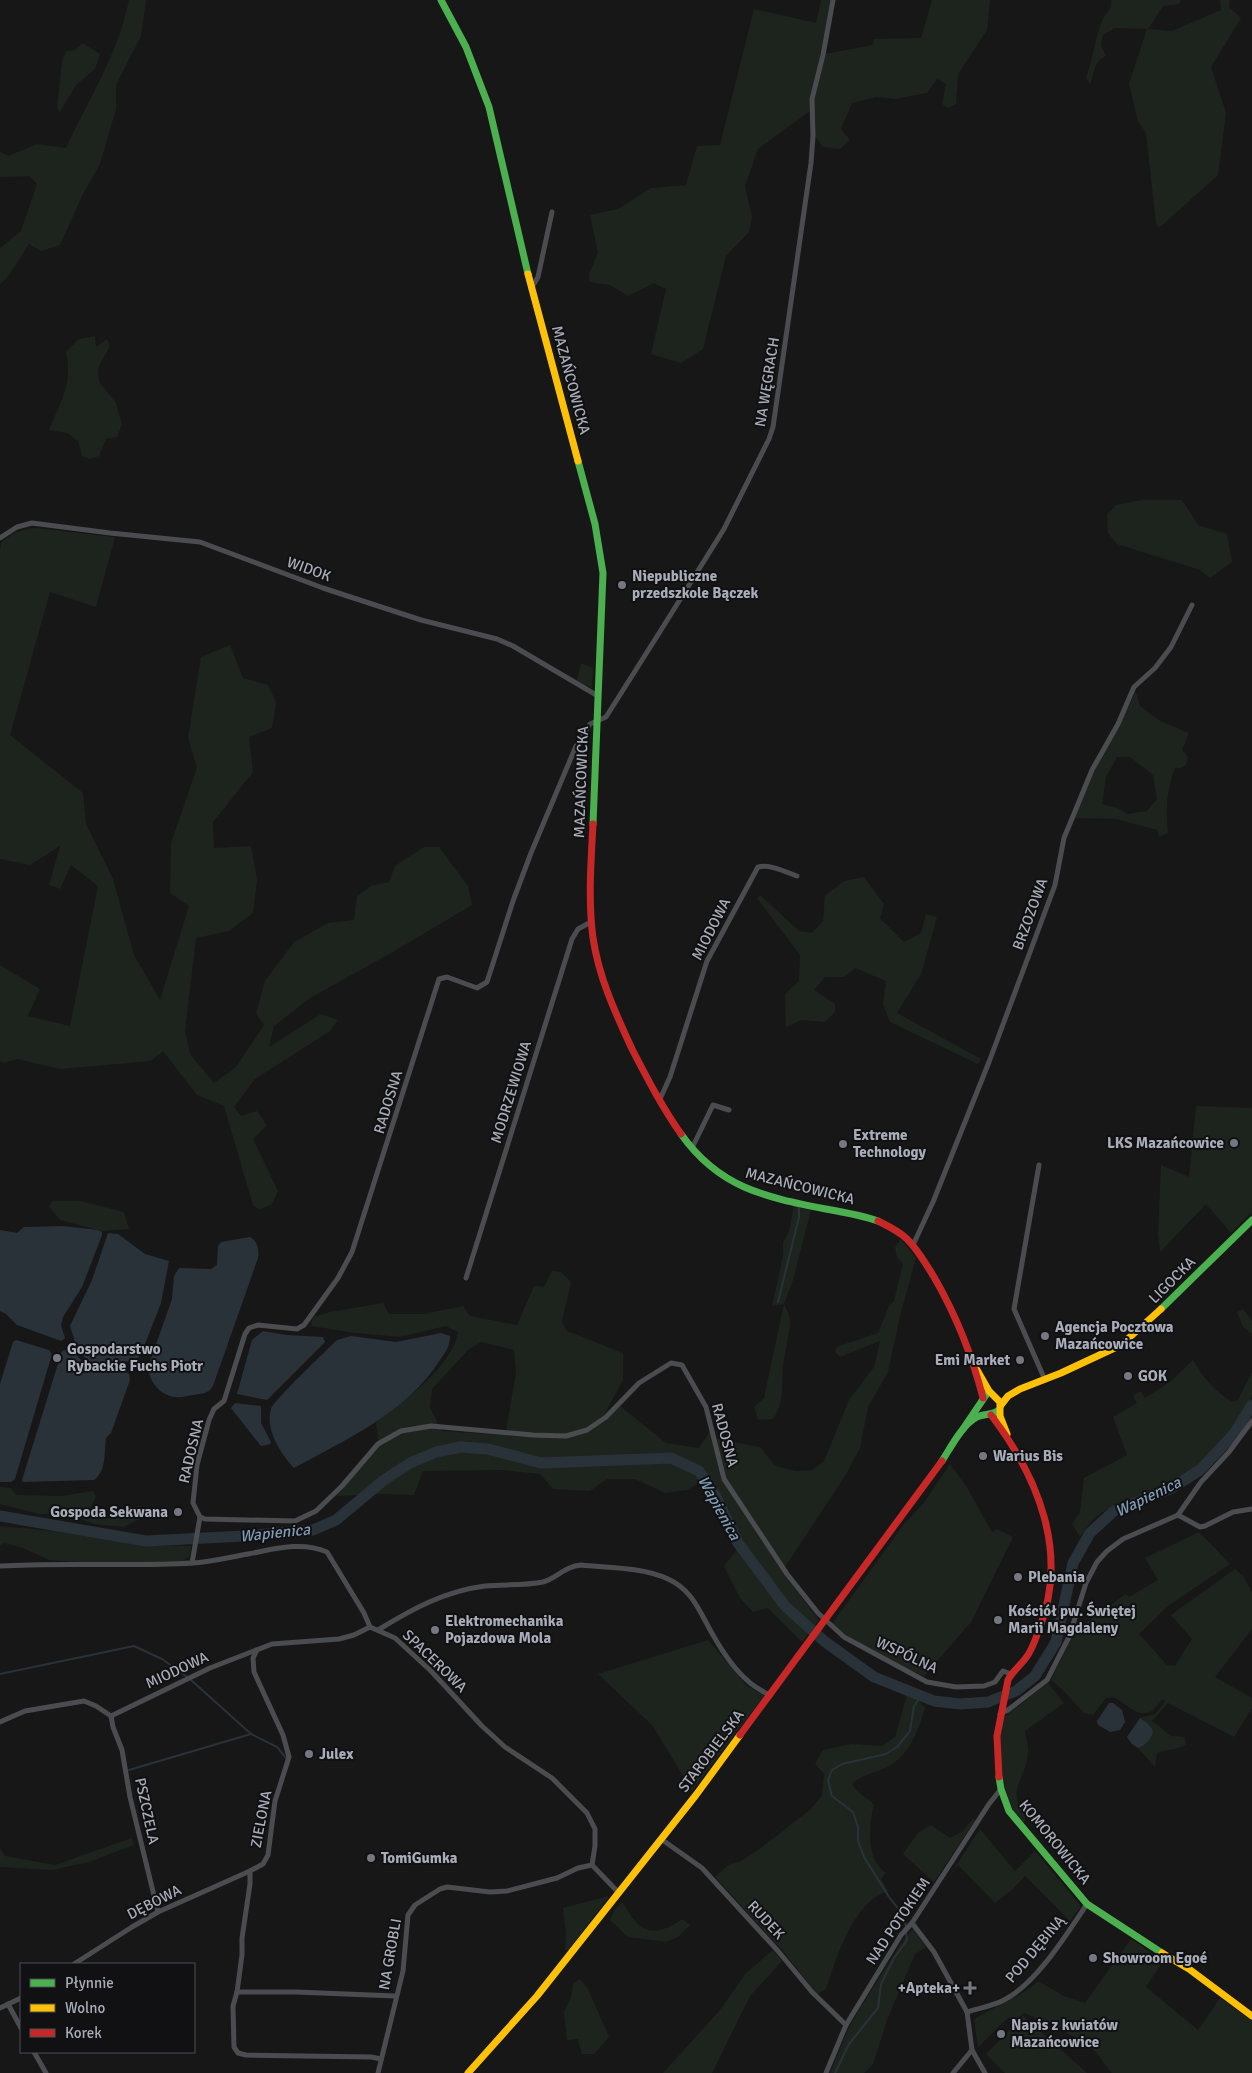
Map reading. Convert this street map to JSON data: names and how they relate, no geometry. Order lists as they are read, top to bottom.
{
  "streets": {
    "street": [
      "MAZAŃCOWICKA",
      "NA WĘGRACH",
      "WIDOK",
      "BRZOZOWA",
      "MIODOWA",
      "MODRZEWIOWA",
      "RADOSNA",
      "LIGOCKA",
      "WSPÓLNA",
      "SPACEROWA",
      "STAROBIELSKA",
      "PSZCZELA",
      "ZIELONA",
      "KOMOROWICKA",
      "DĘBOWA",
      "RUDEK",
      "NAD POTOKIEM",
      "POD DĘBINĄ",
      "NA GROBLI"
    ]
  },
  "crossings": [
    ["MAZAŃCOWICKA", "NA WĘGRACH"],
    ["MAZAŃCOWICKA", "WIDOK"],
    ["MAZAŃCOWICKA", "BRZOZOWA"],
    ["MAZAŃCOWICKA", "MIODOWA"],
    ["MAZAŃCOWICKA", "MODRZEWIOWA"],
    ["MAZAŃCOWICKA", "RADOSNA"],
    ["MAZAŃCOWICKA", "LIGOCKA"],
    ["MAZAŃCOWICKA", "KOMOROWICKA"],
    ["NA WĘGRACH", "RADOSNA"],
    ["MIODOWA", "SPACEROWA"],
    ["MIODOWA", "PSZCZELA"],
    ["MIODOWA", "ZIELONA"],
    ["RADOSNA", "WSPÓLNA"],
    ["RADOSNA", "STAROBIELSKA"],
    ["LIGOCKA", "KOMOROWICKA"],
    ["WSPÓLNA", "STAROBIELSKA"],
    ["WSPÓLNA", "KOMOROWICKA"],
    ["SPACEROWA", "NA GROBLI"],
    ["STAROBIELSKA", "RUDEK"],
    ["PSZCZELA", "DĘBOWA"],
    ["ZIELONA", "DĘBOWA"],
    ["KOMOROWICKA", "NAD POTOKIEM"],
    ["KOMOROWICKA", "POD DĘBINĄ"],
    ["RUDEK", "NAD POTOKIEM"]
  ],
  "water": ["Wapienica"],
  "places": {
    "other": [
      "Niepubliczne przedszkole Bączek",
      "LKS Mazańcowice",
      "Extreme Technology",
      "Agencja Pocztowa Mazańcowice",
      "Gospodarstwo Rybackie Fuchs Piotr",
      "Emi Market",
      "GOK",
      "Warius Bis",
      "Gospoda Sekwana",
      "Plebania",
      "Kościół pw. Świętej Marii Magdaleny",
      "Elektromechanika Pojazdowa Mola",
      "Julex",
      "TomiGumka",
      "Showroom Egoé",
      "Napis z kwiatów Mazańcowice"
    ],
    "health": ["+Apteka+"]
  },
  "legend": ["Płynnie", "Wolno", "Korek"]
}
